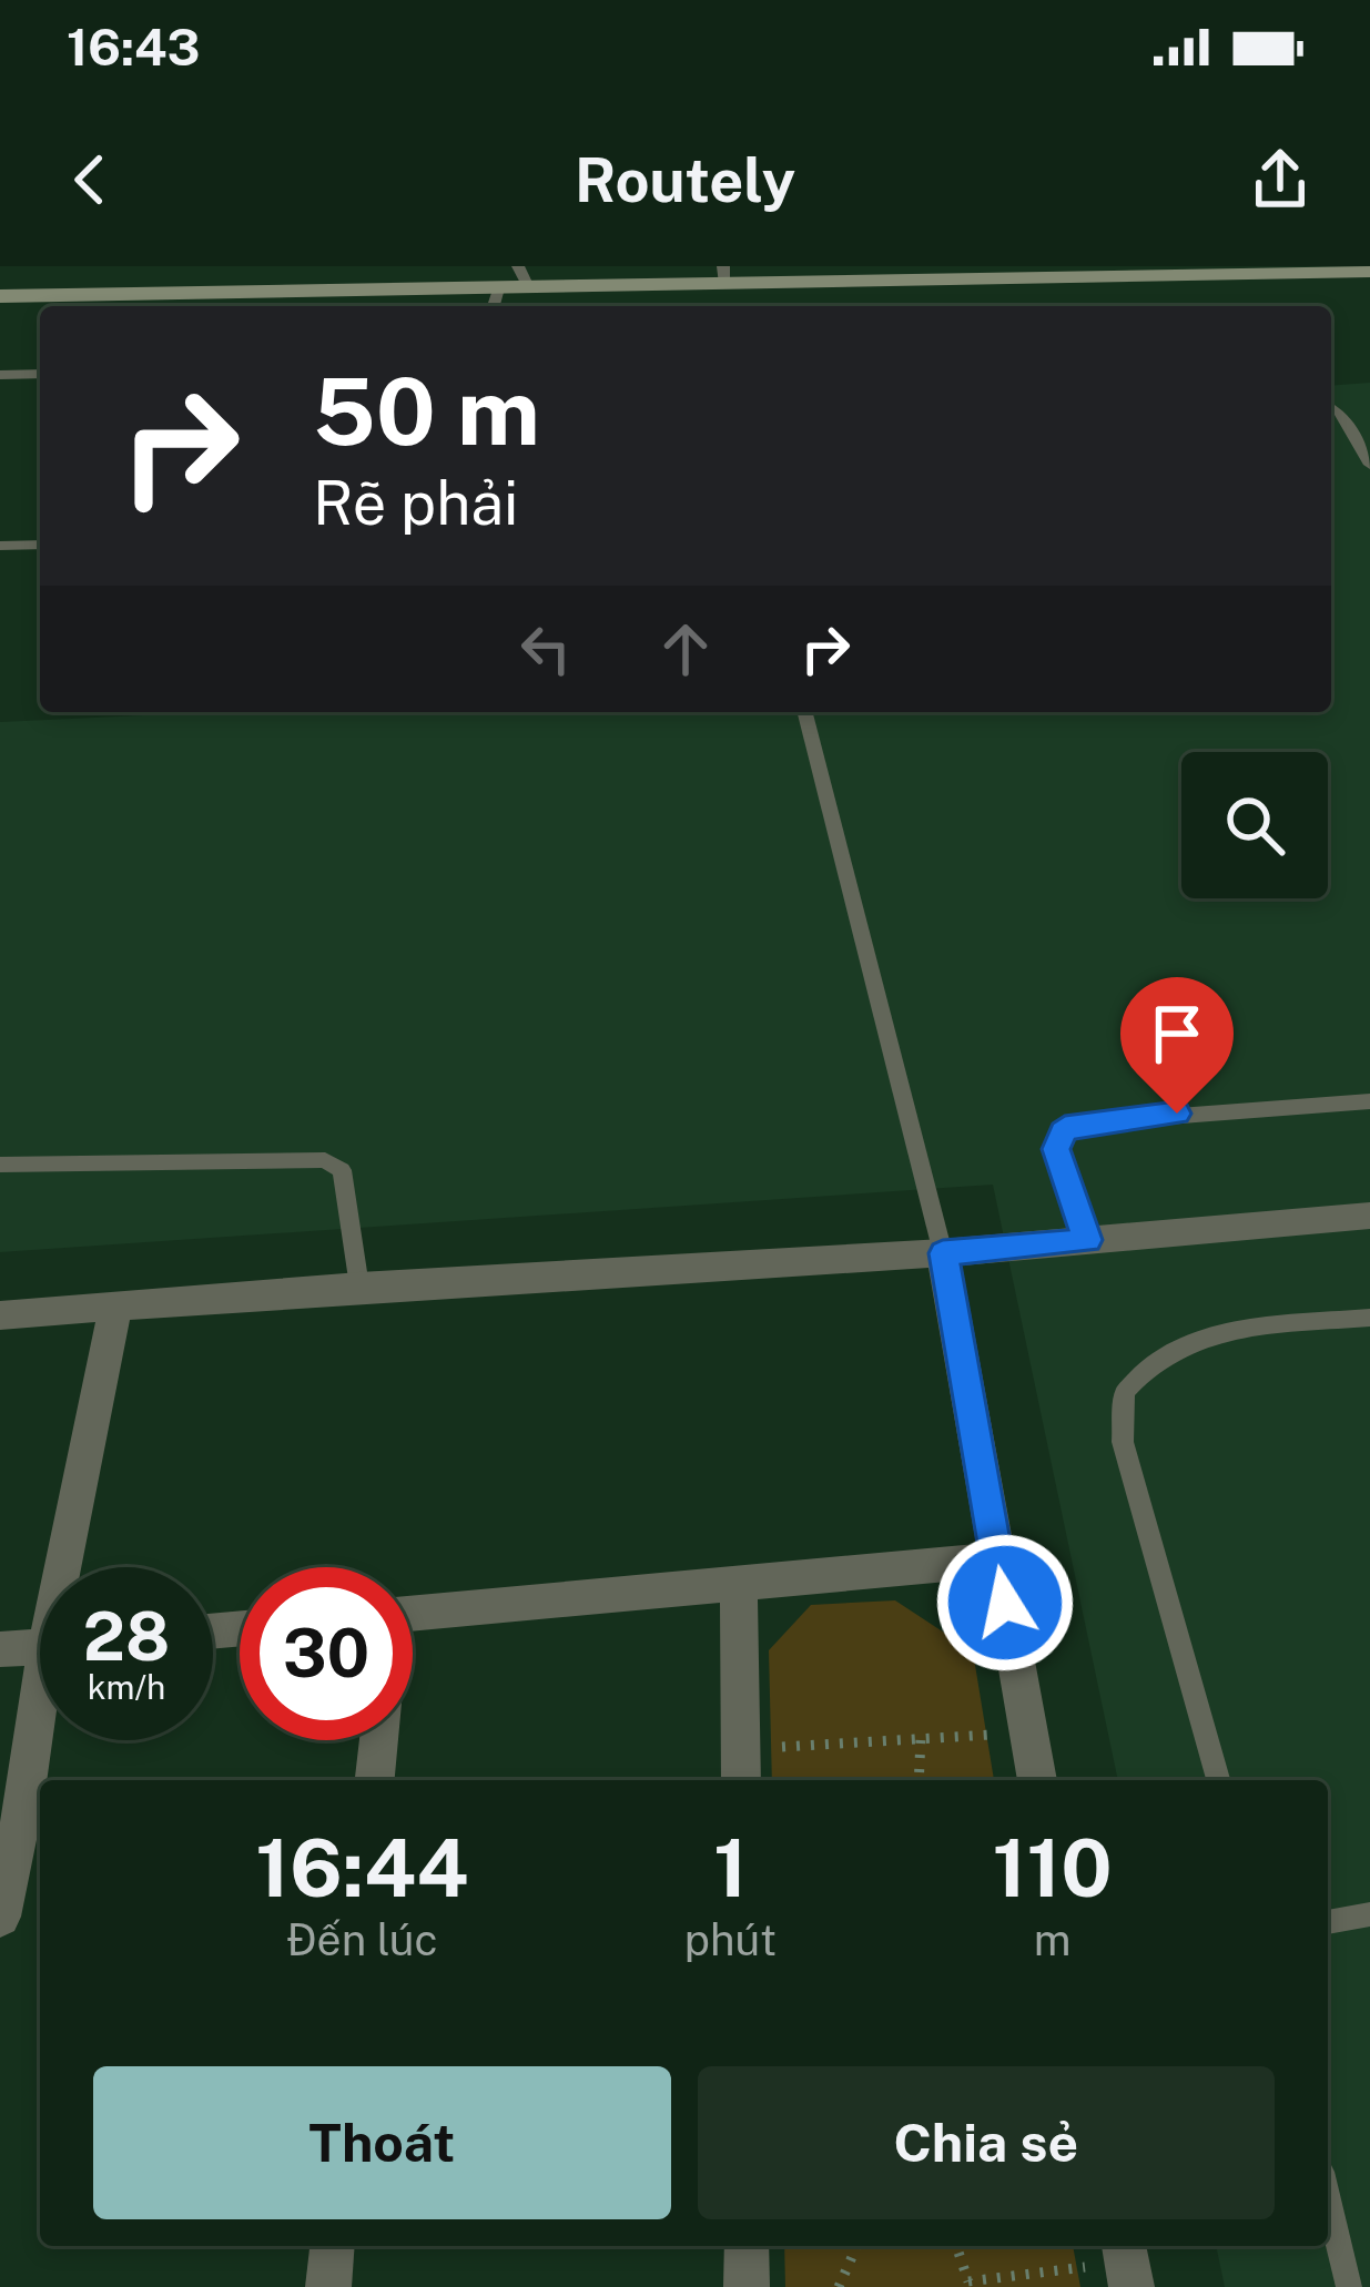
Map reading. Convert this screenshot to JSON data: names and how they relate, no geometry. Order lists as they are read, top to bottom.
{
  "page": {
    "status": "16:43",
    "header": "Routely",
    "turn": ["50 m", "Rẽ phải"],
    "speed": "28 km/h",
    "limit": "30",
    "eta": [
      "16:44",
      "Đến lúc",
      "1",
      "phút",
      "110",
      "m"
    ],
    "buttons": ["Thoát", "Chia sẻ"]
  }
}
